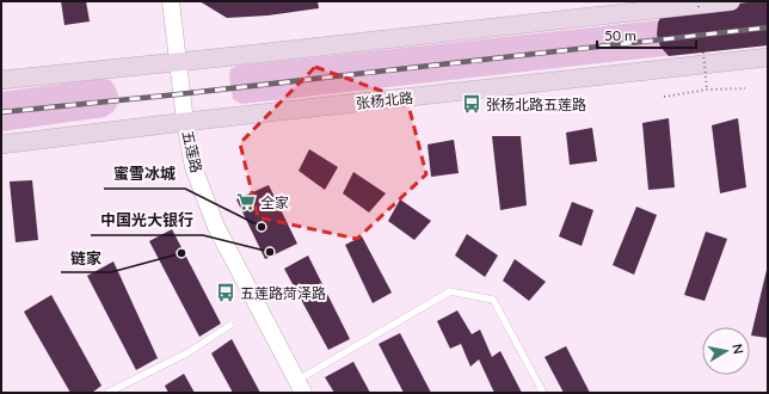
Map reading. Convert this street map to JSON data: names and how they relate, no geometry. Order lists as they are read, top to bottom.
{
  "streets": {
    "main road": ["张杨北路"],
    "street": ["五莲路"]
  },
  "crossings": [
    ["张杨北路", "五莲路"]
  ],
  "places": {
    "bus stop": ["张杨北路五莲路", "五莲路菏泽路"],
    "supermarket": ["全家"],
    "other": ["蜜雪冰城", "中国光大银行", "链家"]
  },
  "scale_bar": "50 m",
  "north": "right"
}
